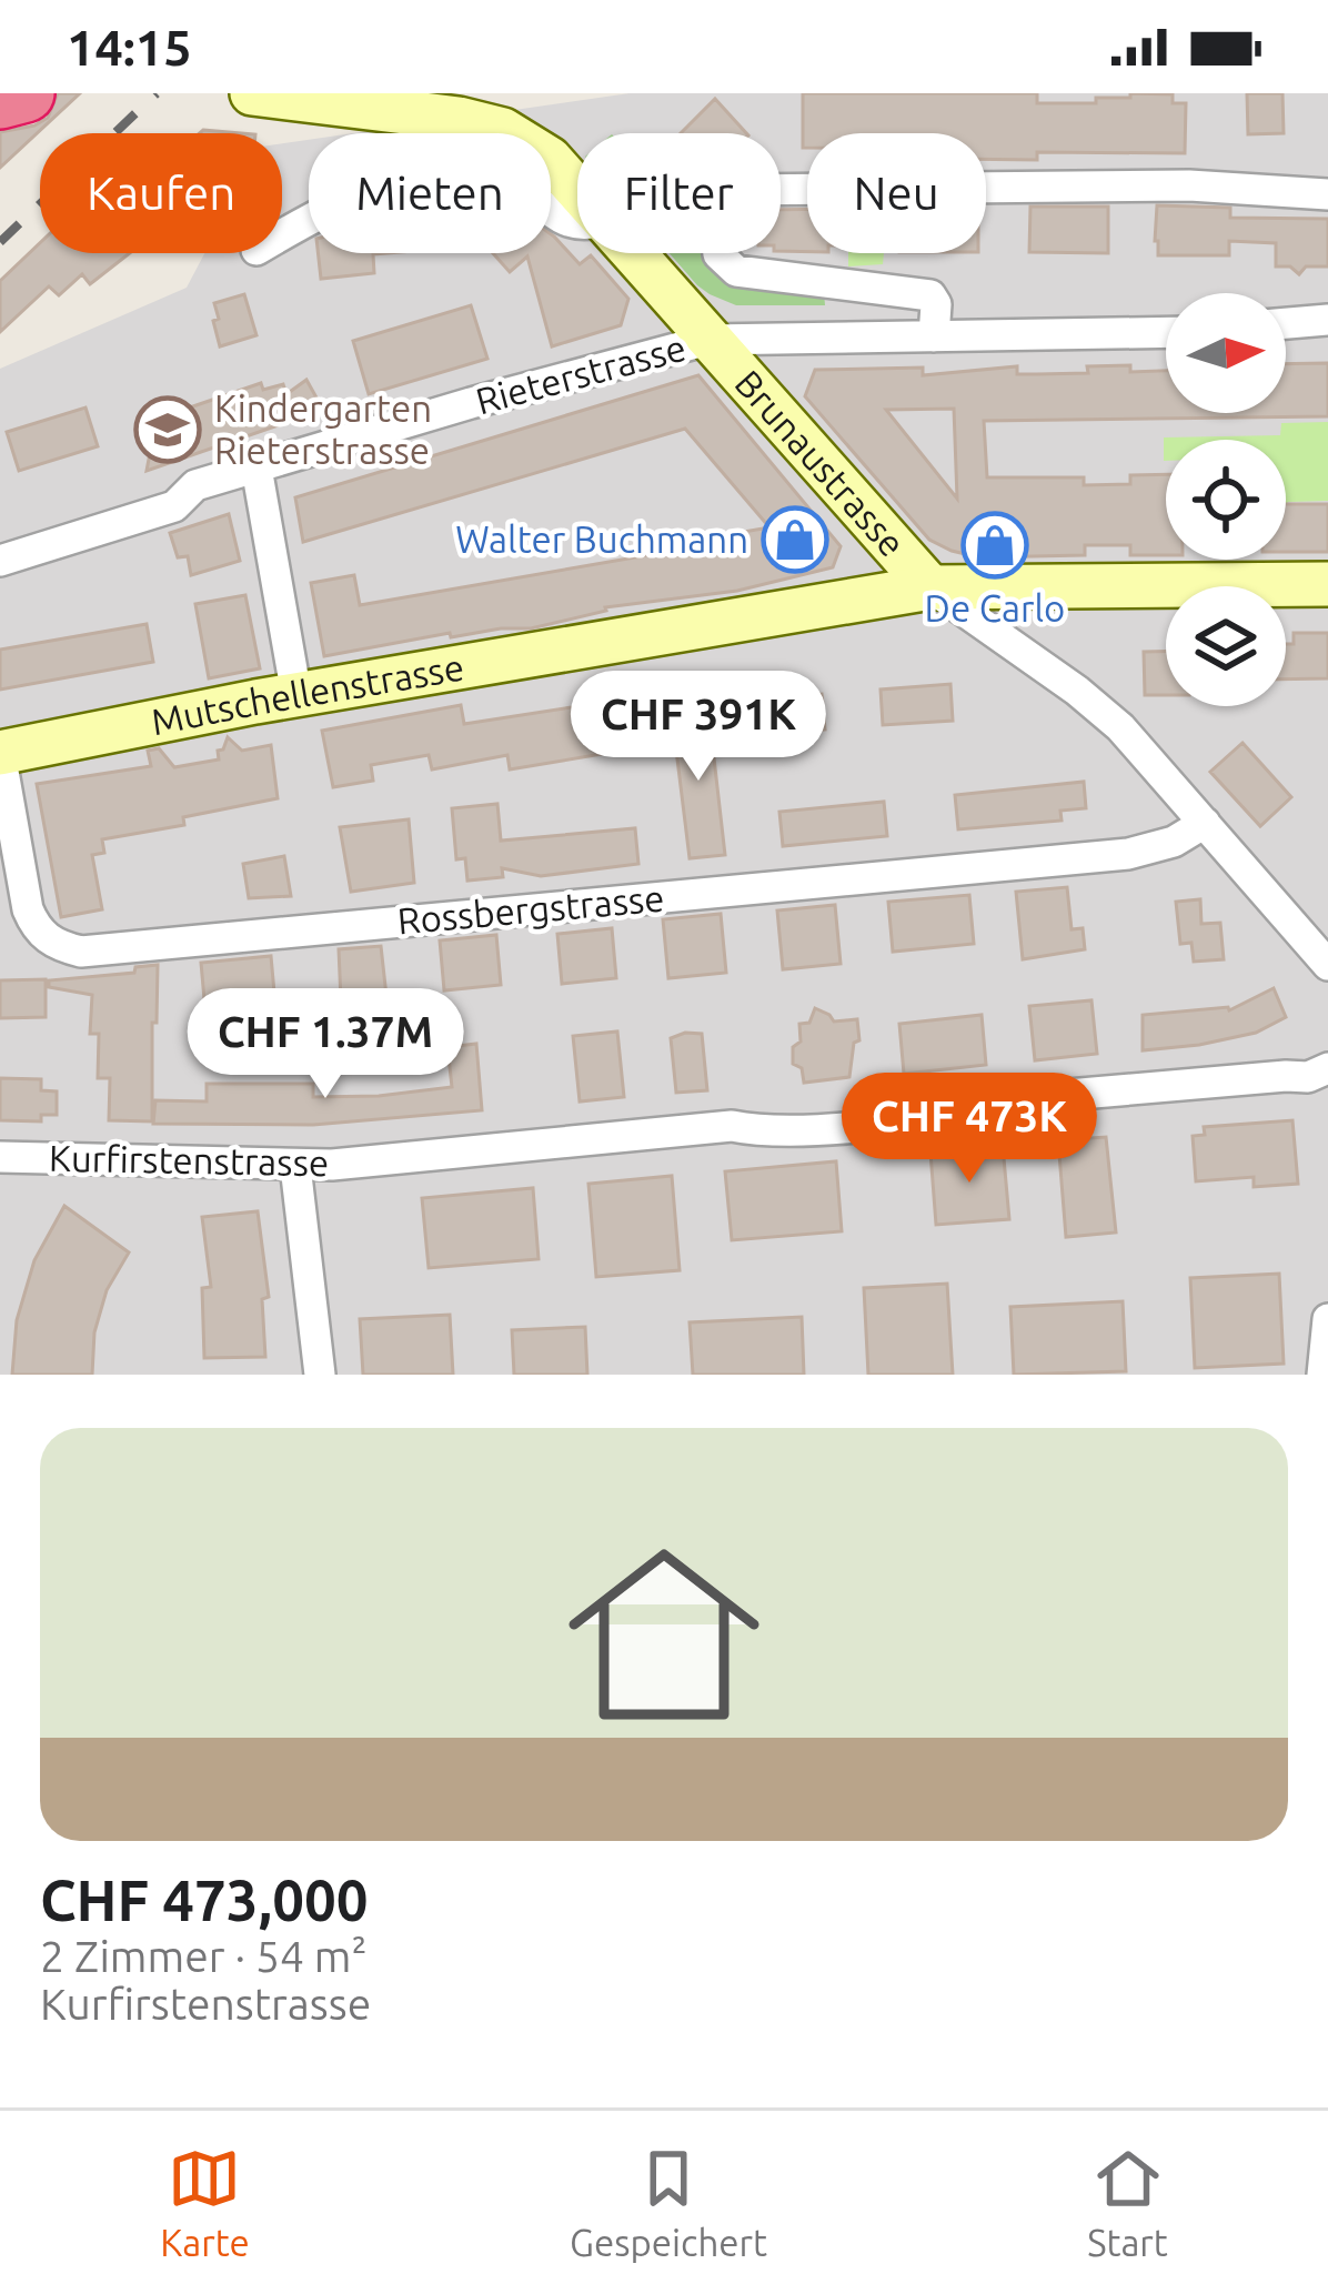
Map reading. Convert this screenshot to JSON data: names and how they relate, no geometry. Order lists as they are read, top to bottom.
{
  "streets": {
    "street": [
      "Rieterstrasse",
      "Brunaustrasse",
      "Mutschellenstrasse",
      "Rossbergstrasse",
      "Kurfirstenstrasse"
    ]
  },
  "crossings": [
    ["Rieterstrasse", "Brunaustrasse"],
    ["Brunaustrasse", "Mutschellenstrasse"],
    ["Brunaustrasse", "Rossbergstrasse"],
    ["Mutschellenstrasse", "Rossbergstrasse"]
  ],
  "places": {
    "school or university": ["Kindergarten Rieterstrasse"],
    "shop": ["Walter Buchmann", "De Carlo"]
  },
  "north": "right",
  "page": {
    "status": "14:15",
    "chip": [
      "Kaufen",
      "Mieten",
      "Filter",
      "Neu"
    ],
    "price": ["CHF 391K", "CHF 1.37M", "CHF 473K"],
    "list": [
      {
        "name": "CHF 473,000",
        "note": "2 Zimmer · 54 m² · Kurfirstenstrasse"
      }
    ],
    "tabs": ["Karte", "Gespeichert", "Start"]
  }
}
